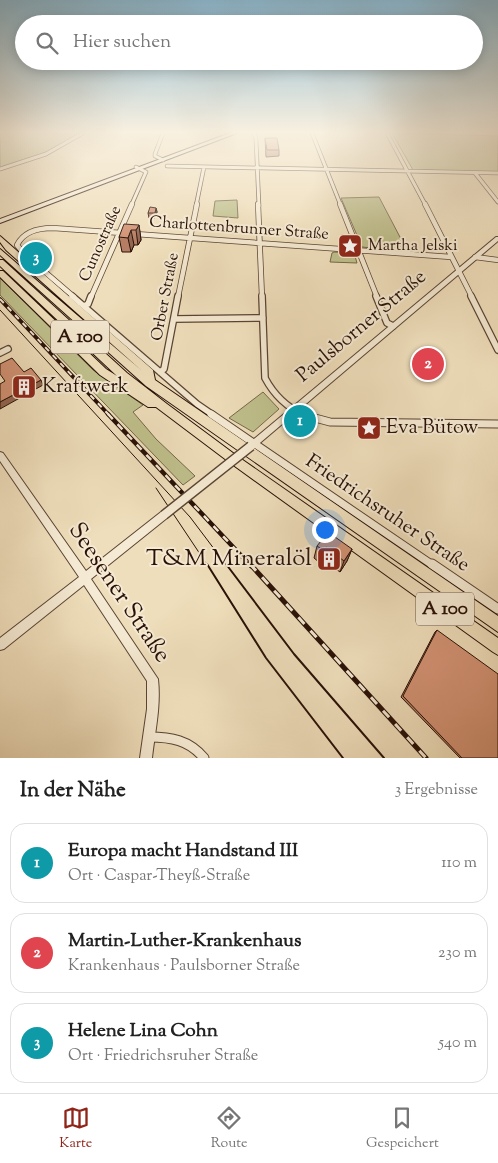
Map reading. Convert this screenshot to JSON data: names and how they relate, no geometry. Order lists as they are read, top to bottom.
{
  "streets": {
    "highway": ["A 100"],
    "street": [
      "Charlottenbrunner Straße",
      "Cunostraße",
      "Orber Straße",
      "Paulsborner Straße",
      "Friedrichsruher Straße",
      "Seesener Straße"
    ]
  },
  "crossings": [
    ["Charlottenbrunner Straße", "Cunostraße"],
    ["Charlottenbrunner Straße", "Orber Straße"],
    ["Charlottenbrunner Straße", "Friedrichsruher Straße"],
    ["Cunostraße", "Friedrichsruher Straße"],
    ["Orber Straße", "Friedrichsruher Straße"],
    ["Paulsborner Straße", "Friedrichsruher Straße"],
    ["Paulsborner Straße", "Seesener Straße"]
  ],
  "places": {
    "place": ["Martha Jelski", "Eva Bütow"],
    "building": ["Kraftwerk", "T&M Mineralöl"]
  },
  "page": {
    "search": "Hier suchen",
    "pins": ["3", "2", "1"],
    "heading": ["In der Nähe", "3 Ergebnisse"],
    "list": [
      {
        "mark": "1",
        "name": "Europa macht Handstand III",
        "note": "Ort · Caspar-Theyß-Straße",
        "value": "110 m"
      },
      {
        "mark": "2",
        "name": "Martin-Luther-Krankenhaus",
        "note": "Krankenhaus · Paulsborner Straße",
        "value": "230 m"
      },
      {
        "mark": "3",
        "name": "Helene Lina Cohn",
        "note": "Ort · Friedrichsruher Straße",
        "value": "540 m"
      }
    ],
    "nav": ["Karte", "Route", "Gespeichert"]
  }
}
